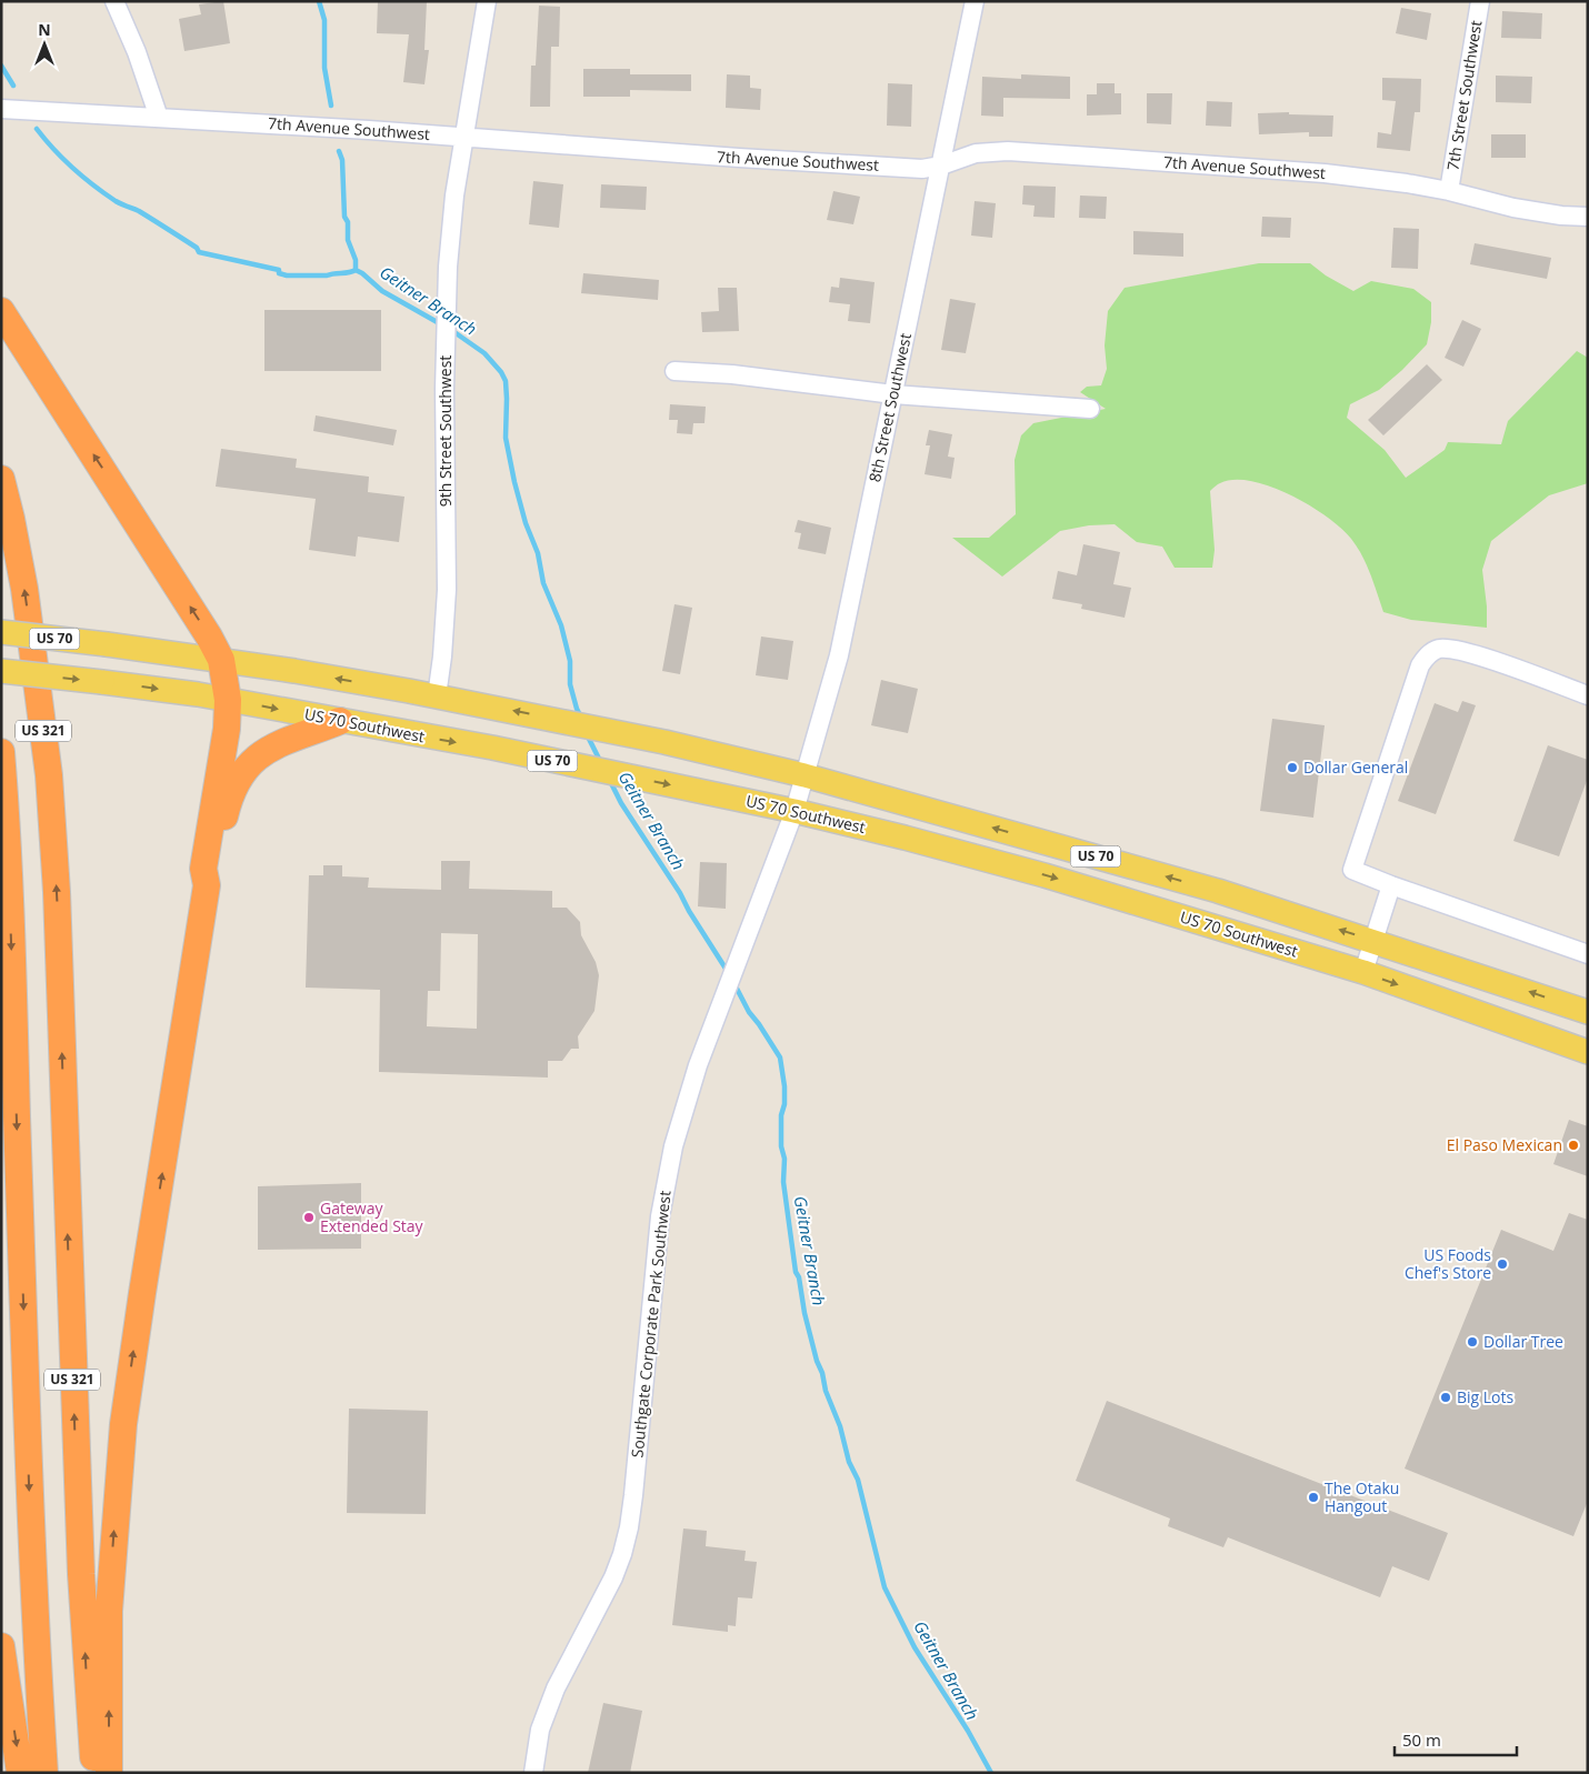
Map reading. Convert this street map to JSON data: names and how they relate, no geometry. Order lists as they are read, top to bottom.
{
  "streets": {
    "highway": ["US 321"],
    "main road": ["US 70", "US 70 Southwest"],
    "street": [
      "7th Street Southwest",
      "7th Avenue Southwest",
      "8th Street Southwest",
      "9th Street Southwest",
      "Southgate Corporate Park Southwest"
    ]
  },
  "crossings": [
    ["7th Street Southwest", "7th Avenue Southwest"],
    ["7th Avenue Southwest", "8th Street Southwest"],
    ["7th Avenue Southwest", "9th Street Southwest"],
    ["8th Street Southwest", "US 70"],
    ["8th Street Southwest", "US 70 Southwest"],
    ["8th Street Southwest", "Southgate Corporate Park Southwest"],
    ["9th Street Southwest", "US 70"],
    ["US 70 Southwest", "Southgate Corporate Park Southwest"]
  ],
  "water": ["Geitner Branch"],
  "places": [
    "Dollar General",
    "El Paso Mexican",
    "Gateway Extended Stay",
    "US Foods Chef's Store",
    "Dollar Tree",
    "Big Lots",
    "The Otaku Hangout"
  ],
  "scale_bar": "50 m",
  "north": "top"
}
